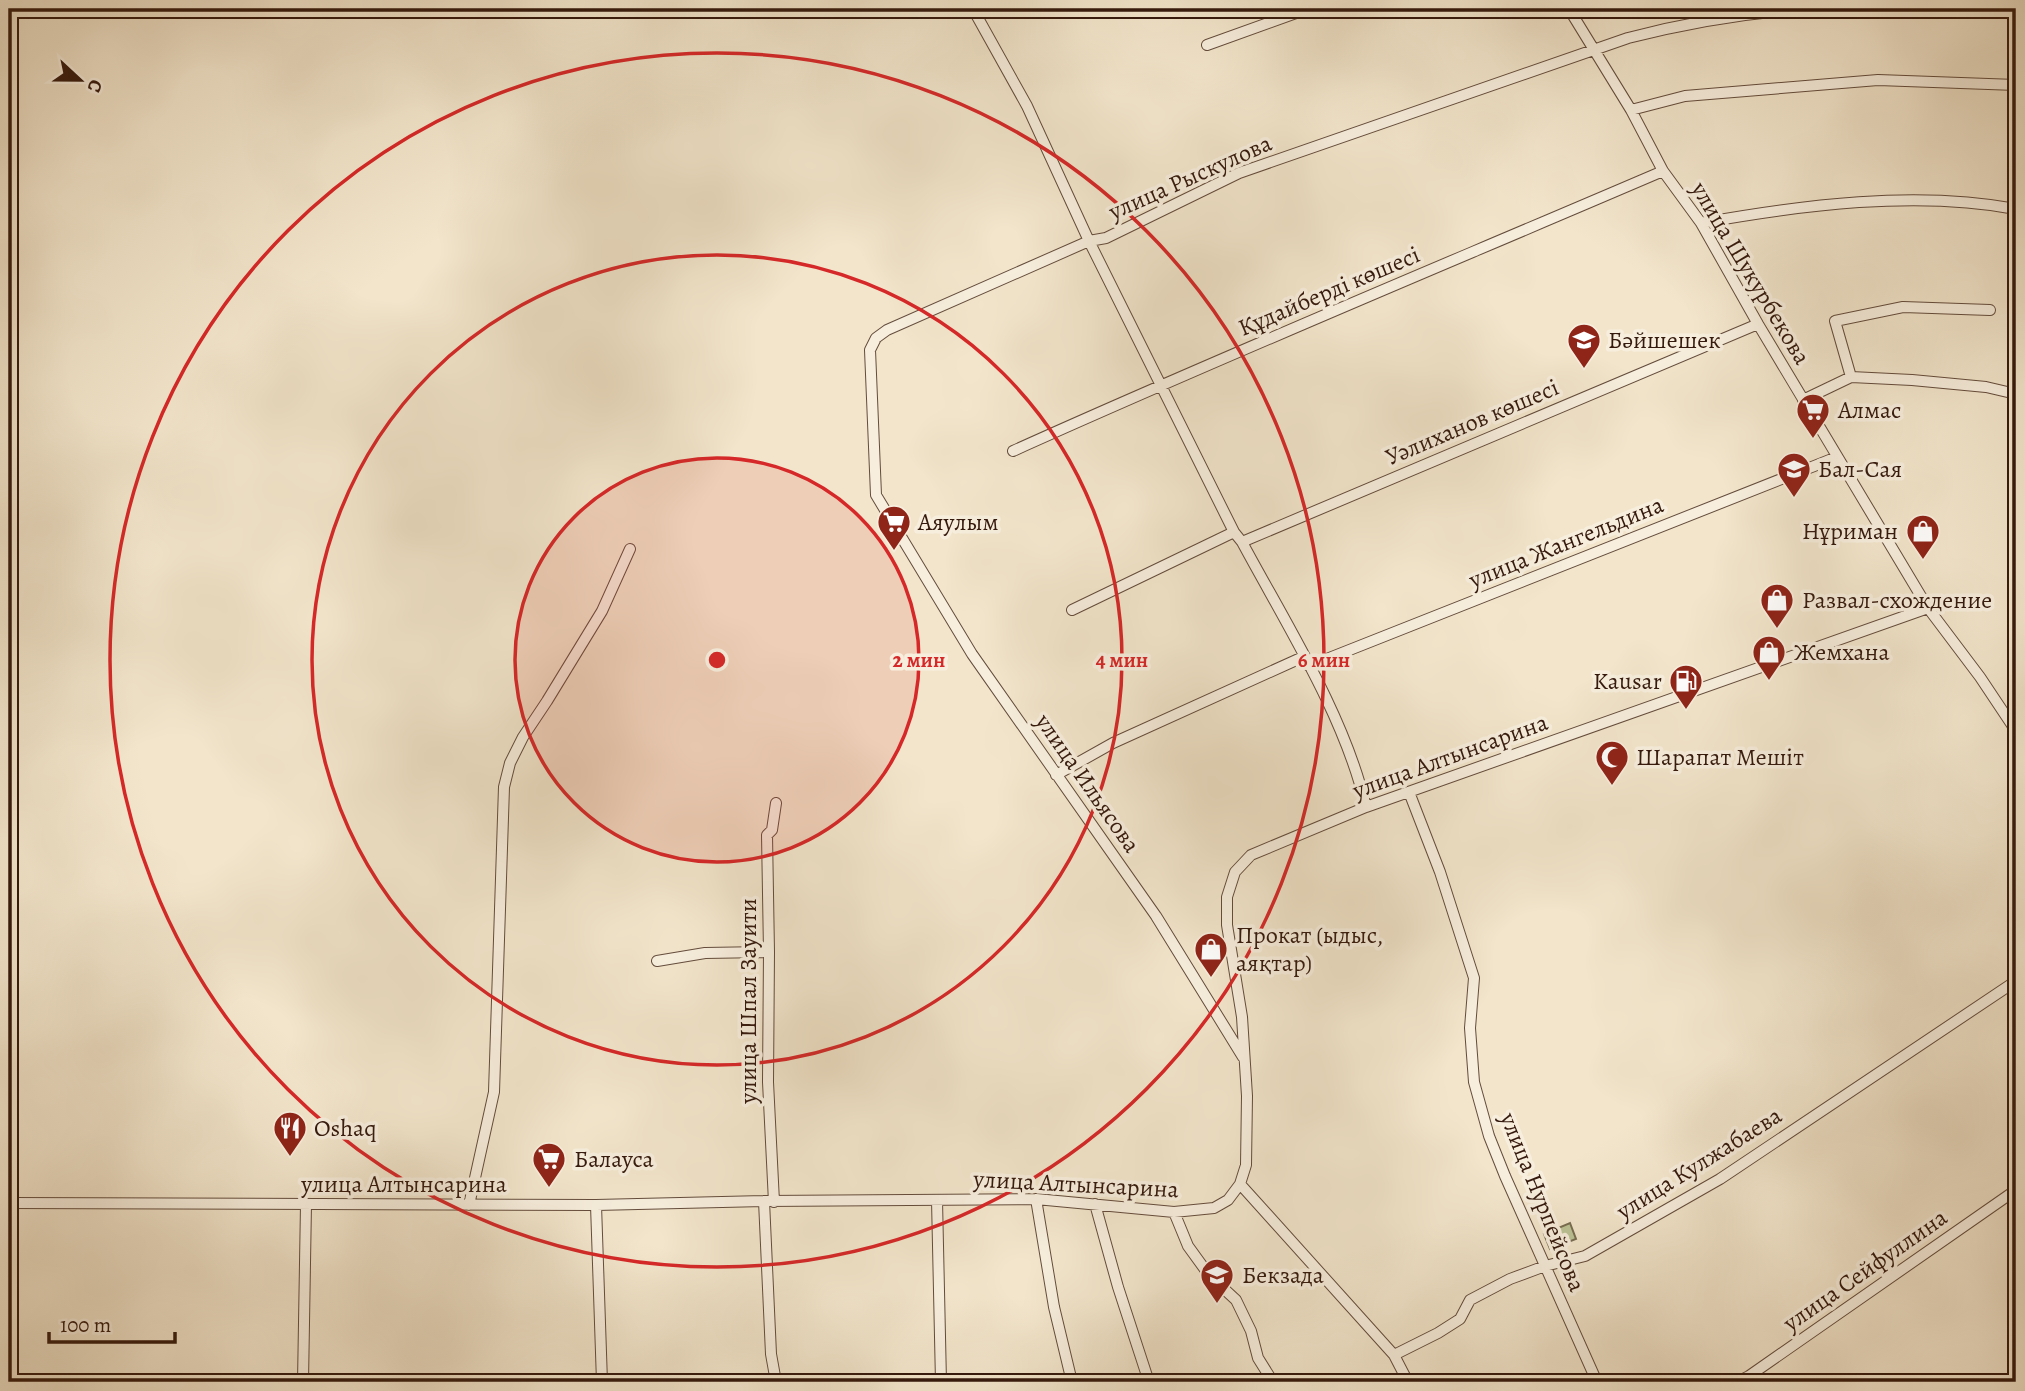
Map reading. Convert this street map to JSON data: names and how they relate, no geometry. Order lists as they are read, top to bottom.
{
  "streets": {
    "street": [
      "улица Рыскулова",
      "улица Шукурбекова",
      "Құдайберді көшесі",
      "Уәлиханов көшесі",
      "улица Жангельдина",
      "улица Алтынсарина",
      "улица Ильясова",
      "улица Шпал Зауити",
      "улица Кулжабаева",
      "улица Нурпейсова",
      "улица Сейфуллина"
    ]
  },
  "crossings": [
    ["улица Рыскулова", "улица Шукурбекова"],
    ["улица Рыскулова", "улица Ильясова"],
    ["улица Шукурбекова", "Құдайберді көшесі"],
    ["улица Шукурбекова", "Уәлиханов көшесі"],
    ["улица Шукурбекова", "улица Жангельдина"],
    ["улица Шукурбекова", "улица Алтынсарина"],
    ["улица Алтынсарина", "улица Ильясова"],
    ["улица Алтынсарина", "улица Шпал Зауити"],
    ["улица Алтынсарина", "улица Нурпейсова"],
    ["улица Кулжабаева", "улица Нурпейсова"]
  ],
  "places": {
    "school or university": ["Бәйшешек", "Бал-Сая", "Бекзада"],
    "supermarket": ["Алмас", "Аяулым", "Балауса"],
    "shop": [
      "Нұриман",
      "Развал-схождение",
      "Жемхана",
      "Прокат (ыдыс, аяқтар)"
    ],
    "fuel station": ["Kausar"],
    "mosque": ["Шарапат Мешіт"],
    "restaurant": ["Oshaq"]
  },
  "scale_bar": "100 m",
  "north": "right",
  "rings": ["2 мин", "4 мин", "6 мин"]
}
